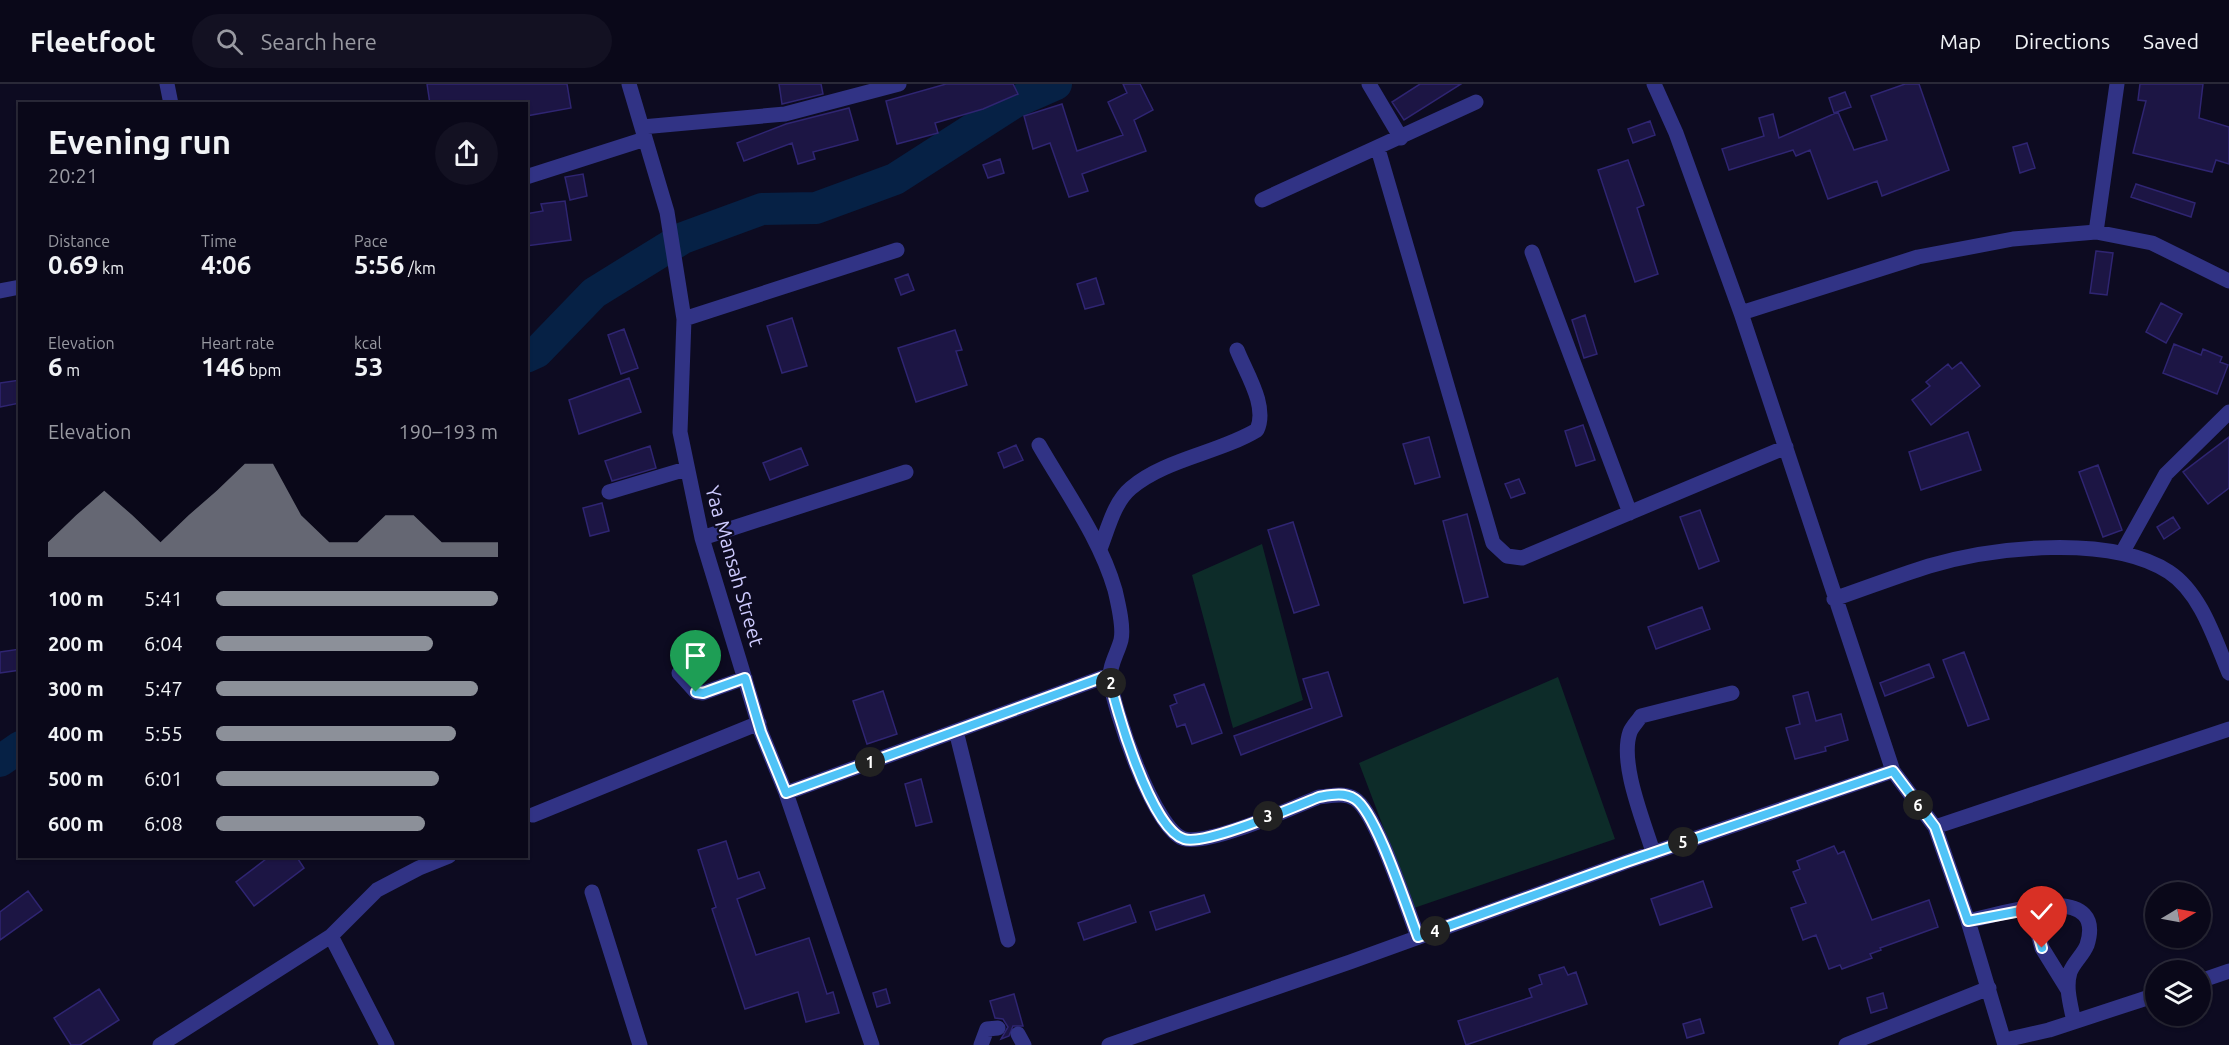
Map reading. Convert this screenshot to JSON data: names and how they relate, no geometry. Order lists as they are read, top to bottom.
{
  "streets": {
    "street": ["Yaa Mansah Street"]
  },
  "north": "right",
  "page": {
    "header": "Fleetfoot",
    "search": "Search here",
    "nav": ["Map", "Directions", "Saved"],
    "heading": ["Evening run", "20:21"],
    "stats": [
      ["Distance", "0.69 km"],
      ["Time", "4:06"],
      ["Pace", "5:56 /km"],
      ["Elevation", "6 m"],
      ["Heart rate", "146 bpm"],
      ["kcal", "53"]
    ],
    "chart": ["Elevation", "190–193 m"],
    "list": [
      {
        "name": "100 m",
        "note": "5:41"
      },
      {
        "name": "200 m",
        "note": "6:04"
      },
      {
        "name": "300 m",
        "note": "5:47"
      },
      {
        "name": "400 m",
        "note": "5:55"
      },
      {
        "name": "500 m",
        "note": "6:01"
      },
      {
        "name": "600 m",
        "note": "6:08"
      }
    ],
    "pins": [
      "2",
      "1",
      "6",
      "3",
      "5",
      "4"
    ]
  }
}
